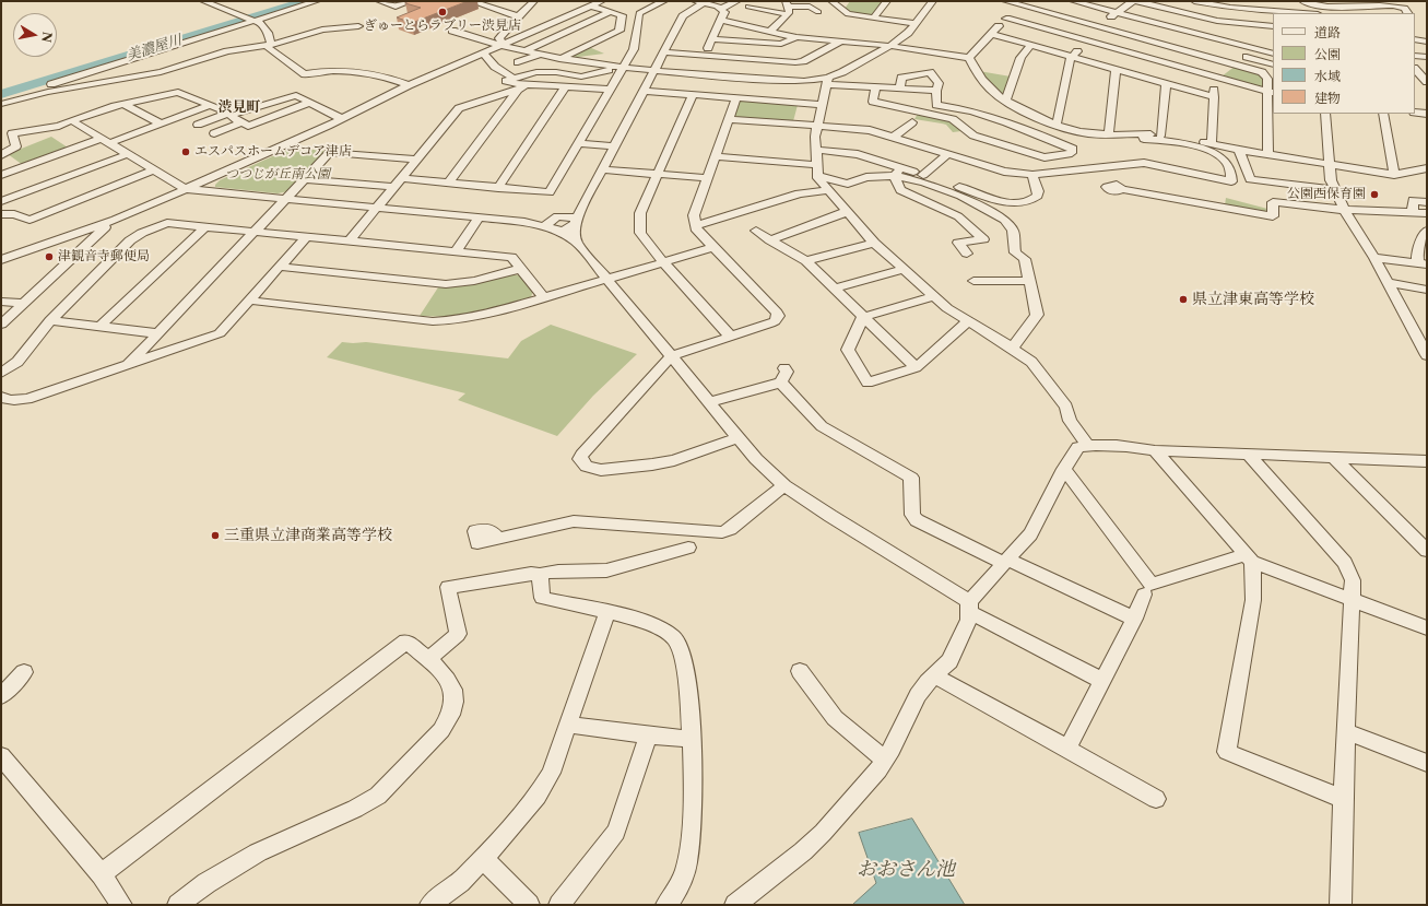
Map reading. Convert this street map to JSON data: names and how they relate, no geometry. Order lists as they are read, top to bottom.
{
  "districts": ["渋見町"],
  "water": ["美濃屋川", "おおさん池"],
  "parks": ["つつじが丘南公園"],
  "places": [
    "ぎゅーとらラブリー渋見店",
    "エスパスホームデコア津店",
    "公園西保育園",
    "津観音寺郵便局",
    "県立津東高等学校",
    "三重県立津商業高等学校"
  ],
  "legend": [
    "道路",
    "公園",
    "水域",
    "建物"
  ],
  "north": "right"
}
